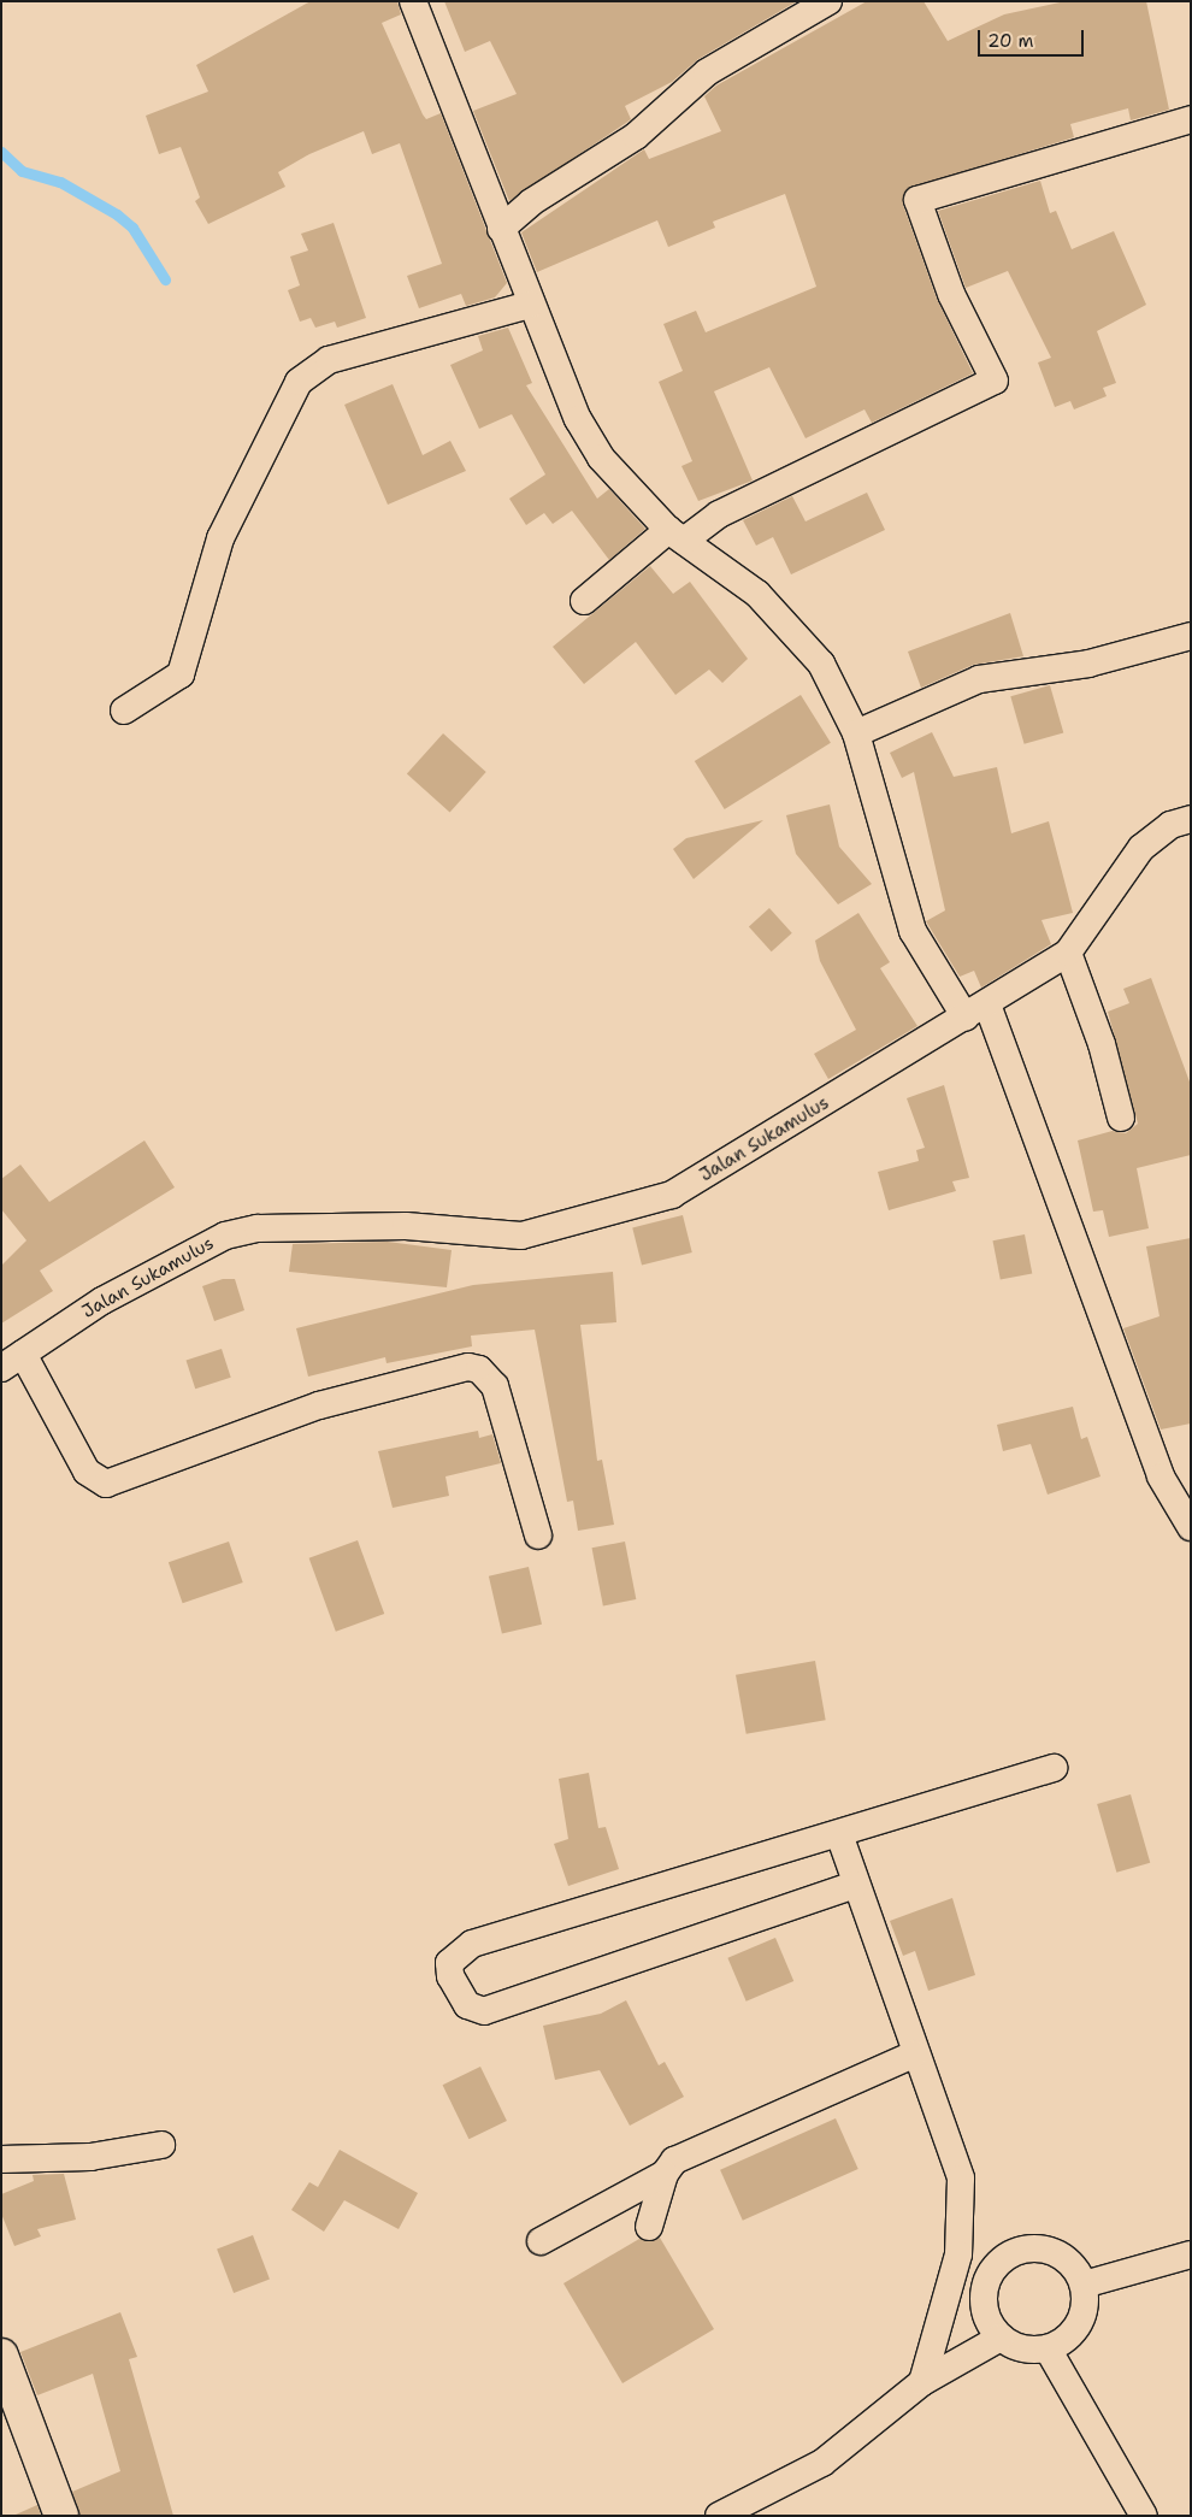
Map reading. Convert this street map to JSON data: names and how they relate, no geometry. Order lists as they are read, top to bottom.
{
  "streets": {
    "street": ["Jalan Sukamulus"]
  },
  "scale_bar": "20 m"
}
